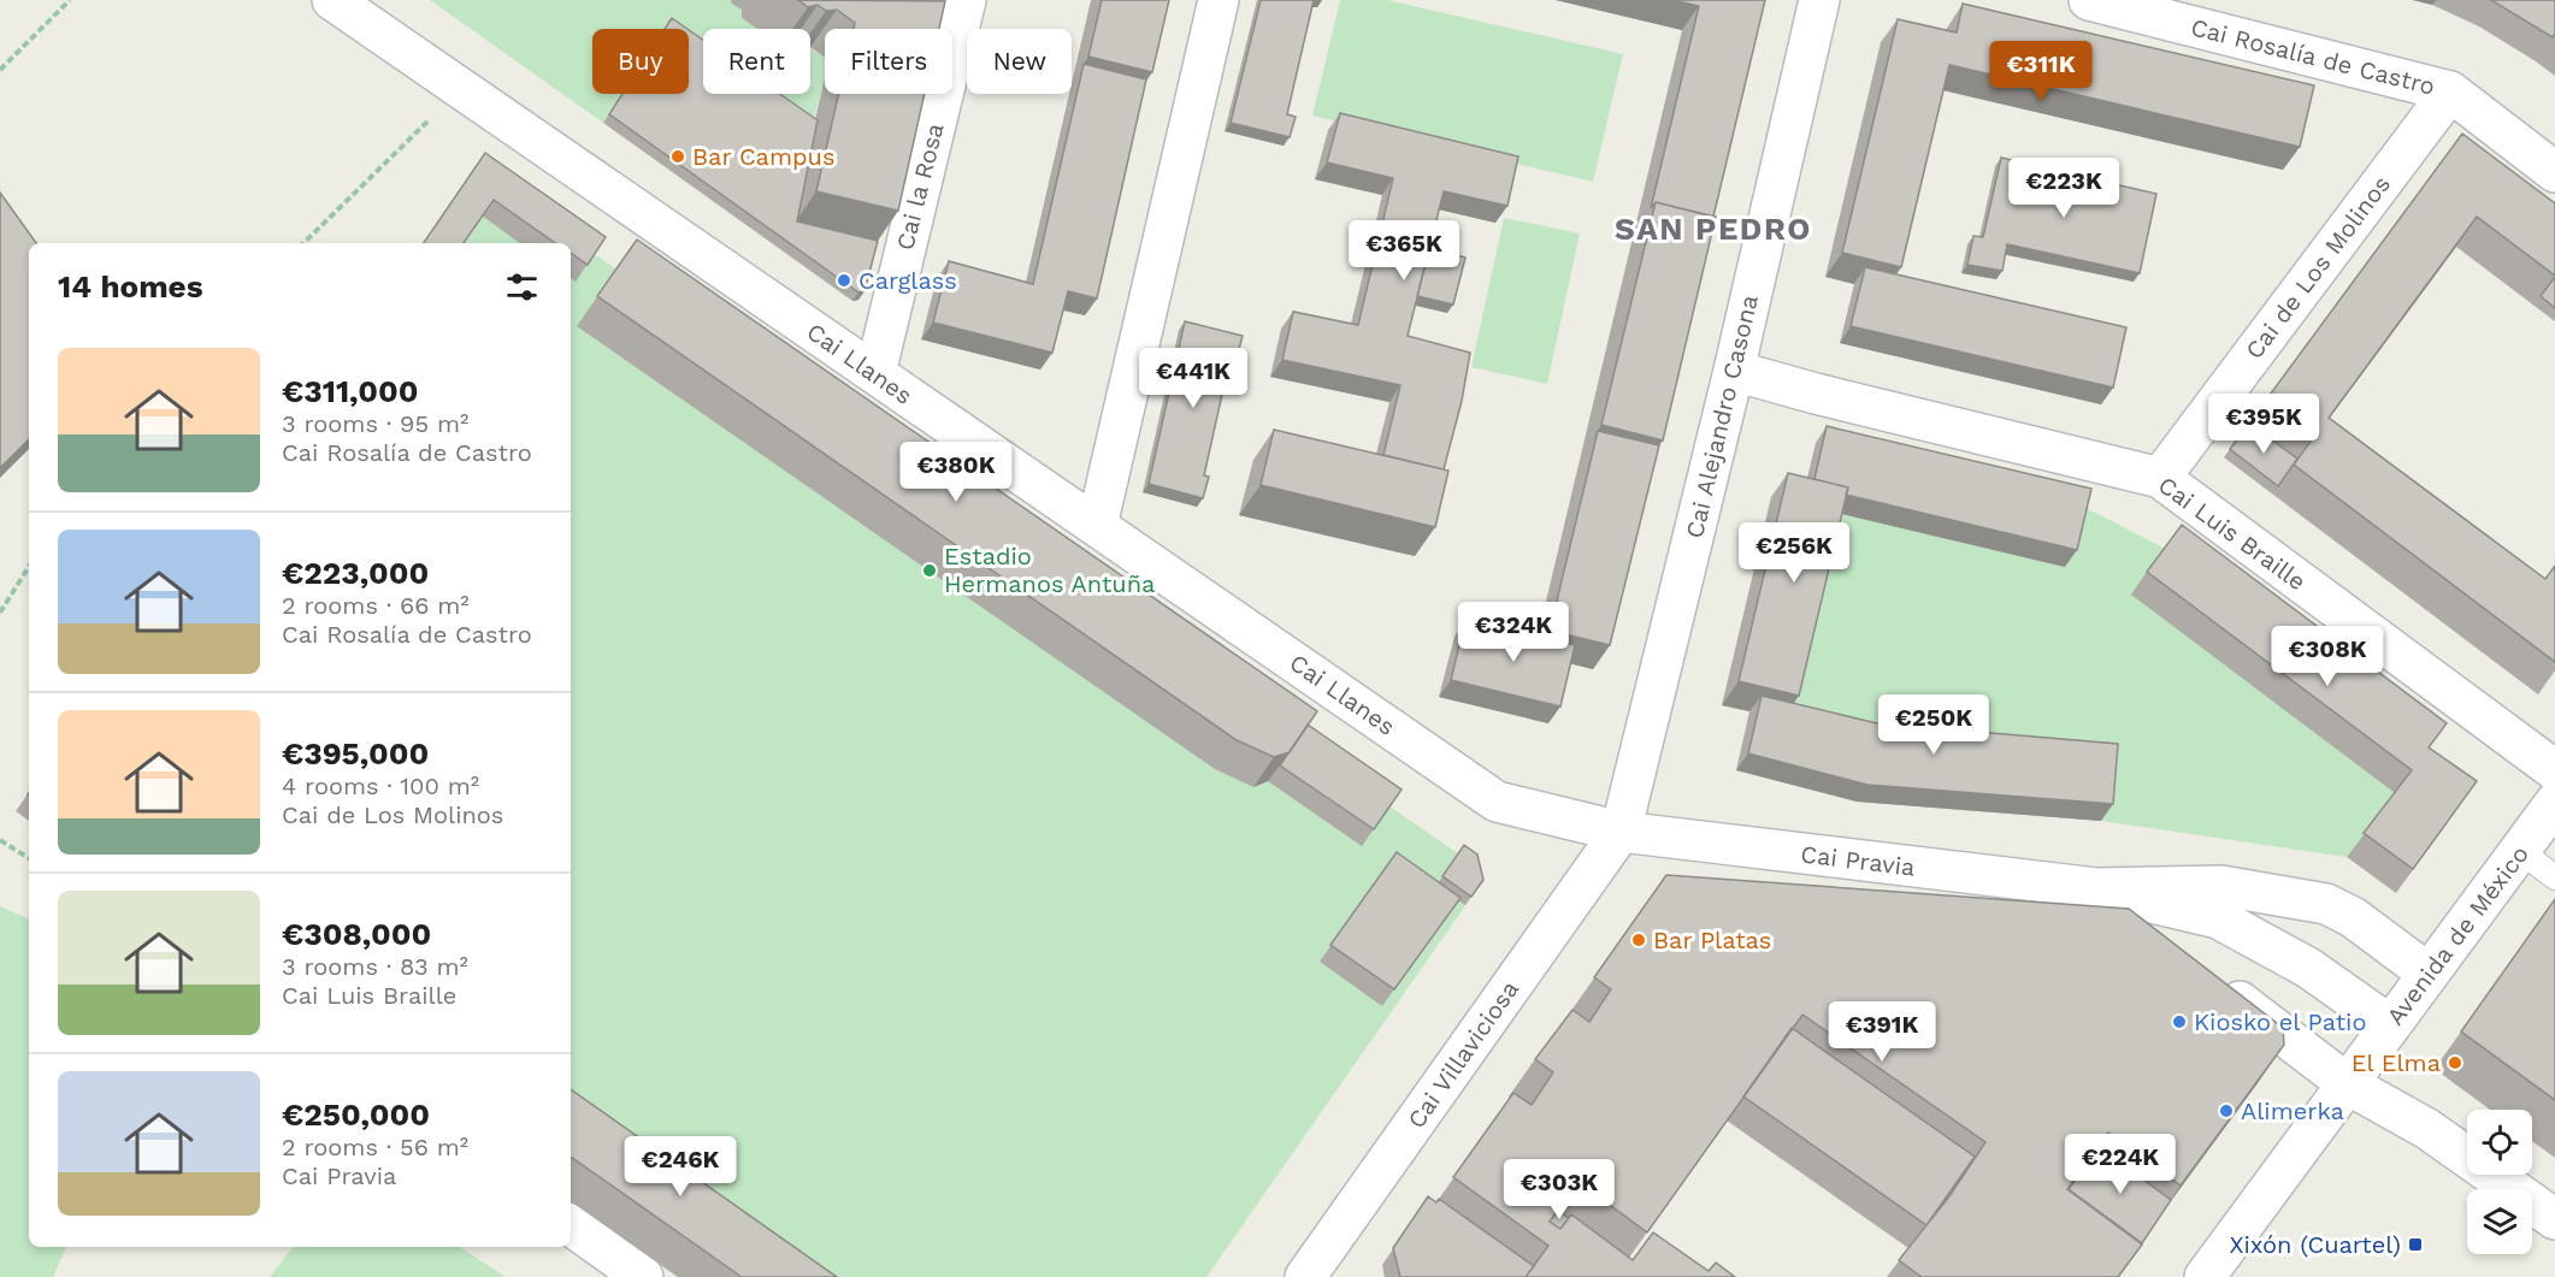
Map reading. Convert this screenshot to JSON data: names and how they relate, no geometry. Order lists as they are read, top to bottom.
{
  "streets": {
    "street": [
      "Cai Rosalía de Castro",
      "Cai la Rosa",
      "Cai de Los Molinos",
      "Cai Llanes",
      "Cai Alejandro Casona",
      "Cai Luis Braille",
      "Cai Pravia",
      "Avenida de México",
      "Cai Villaviciosa"
    ]
  },
  "crossings": [
    ["Cai Rosalía de Castro", "Cai de Los Molinos"],
    ["Cai la Rosa", "Cai Llanes"],
    ["Cai de Los Molinos", "Cai Luis Braille"],
    ["Cai Llanes", "Cai Alejandro Casona"],
    ["Cai Llanes", "Cai Pravia"],
    ["Cai Llanes", "Cai Villaviciosa"],
    ["Cai Alejandro Casona", "Cai Luis Braille"],
    ["Cai Alejandro Casona", "Cai Pravia"],
    ["Cai Alejandro Casona", "Cai Villaviciosa"],
    ["Cai Pravia", "Avenida de México"],
    ["Cai Pravia", "Cai Villaviciosa"]
  ],
  "districts": ["SAN PEDRO"],
  "places": {
    "other": [
      "Bar Campus",
      "Carglass",
      "Estadio Hermanos Antuña",
      "Bar Platas",
      "Kiosko el Patio",
      "El Elma",
      "Alimerka"
    ],
    "transit": ["Xixón (Cuartel)"]
  },
  "page": {
    "chip": [
      "Buy",
      "Rent",
      "Filters",
      "New"
    ],
    "price": [
      "€311K",
      "€223K",
      "€365K",
      "€441K",
      "€395K",
      "€380K",
      "€256K",
      "€324K",
      "€308K",
      "€250K",
      "€391K",
      "€224K",
      "€246K",
      "€303K"
    ],
    "heading": "14 homes",
    "list": [
      {
        "name": "€311,000",
        "note": "3 rooms · 95 m² · Cai Rosalía de Castro"
      },
      {
        "name": "€223,000",
        "note": "2 rooms · 66 m² · Cai Rosalía de Castro"
      },
      {
        "name": "€395,000",
        "note": "4 rooms · 100 m² · Cai de Los Molinos"
      },
      {
        "name": "€308,000",
        "note": "3 rooms · 83 m² · Cai Luis Braille"
      },
      {
        "name": "€250,000",
        "note": "2 rooms · 56 m² · Cai Pravia"
      }
    ]
  }
}
